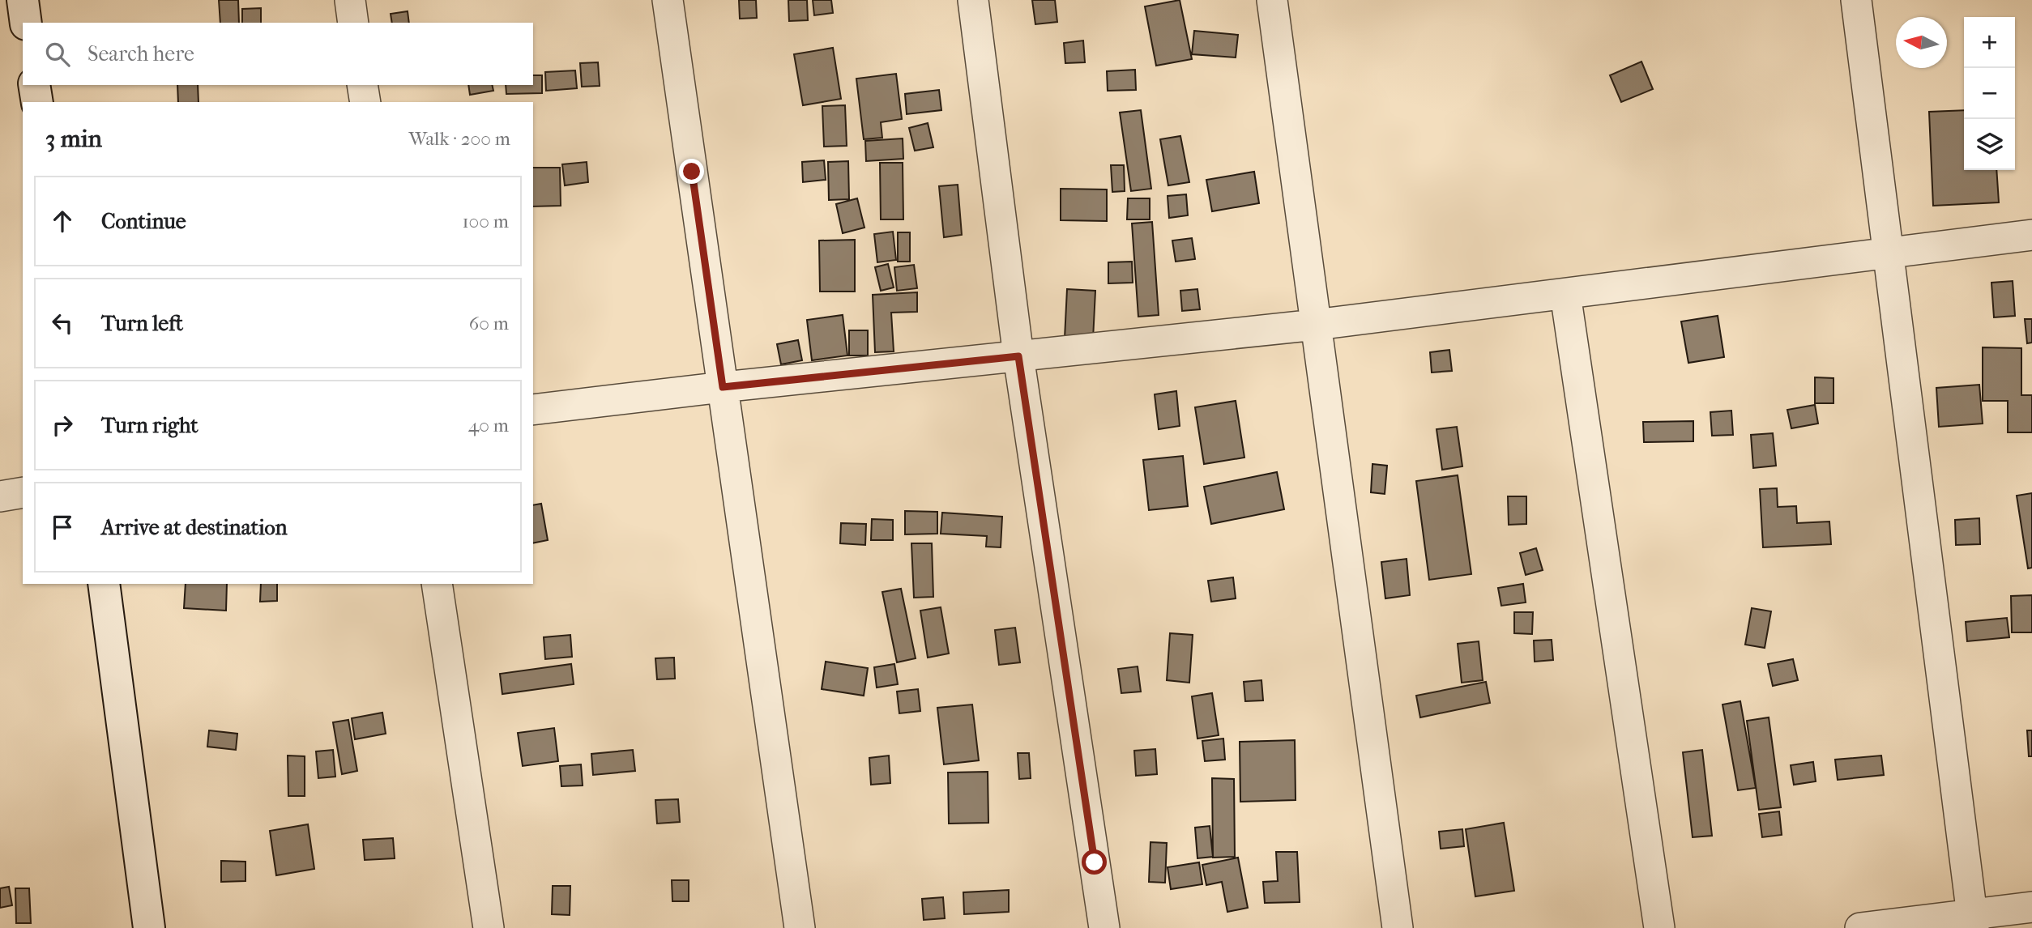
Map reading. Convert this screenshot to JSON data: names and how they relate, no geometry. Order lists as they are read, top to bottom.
{
  "north": "left",
  "page": {
    "map_buttons": ["+", "−"],
    "search": "Search here",
    "heading": ["3 min", "Walk · 200 m"],
    "list": [
      ["Continue", "100 m"],
      ["Turn left", "60 m"],
      ["Turn right", "40 m"],
      "Arrive at destination"
    ]
  }
}
